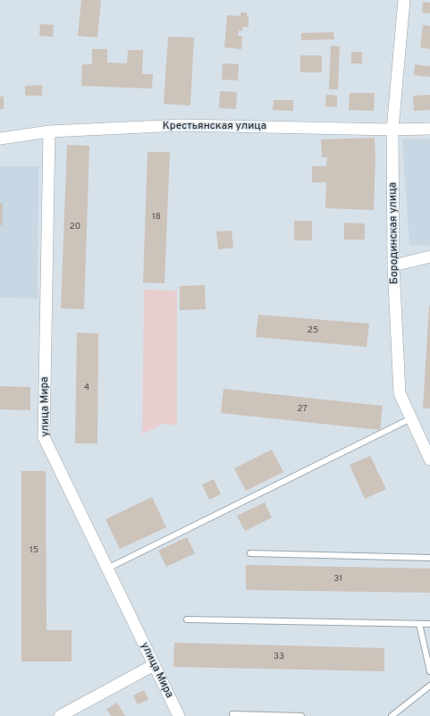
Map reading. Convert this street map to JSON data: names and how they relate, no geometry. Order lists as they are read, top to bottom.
{
  "streets": {
    "street": ["Крестьянская улица", "Бородинская улица", "улица Мира"]
  },
  "crossings": [
    ["Крестьянская улица", "Бородинская улица"],
    ["Крестьянская улица", "улица Мира"]
  ],
  "house_numbers": [
    "18",
    "20",
    "25",
    "4",
    "27",
    "15",
    "31",
    "33"
  ]
}
